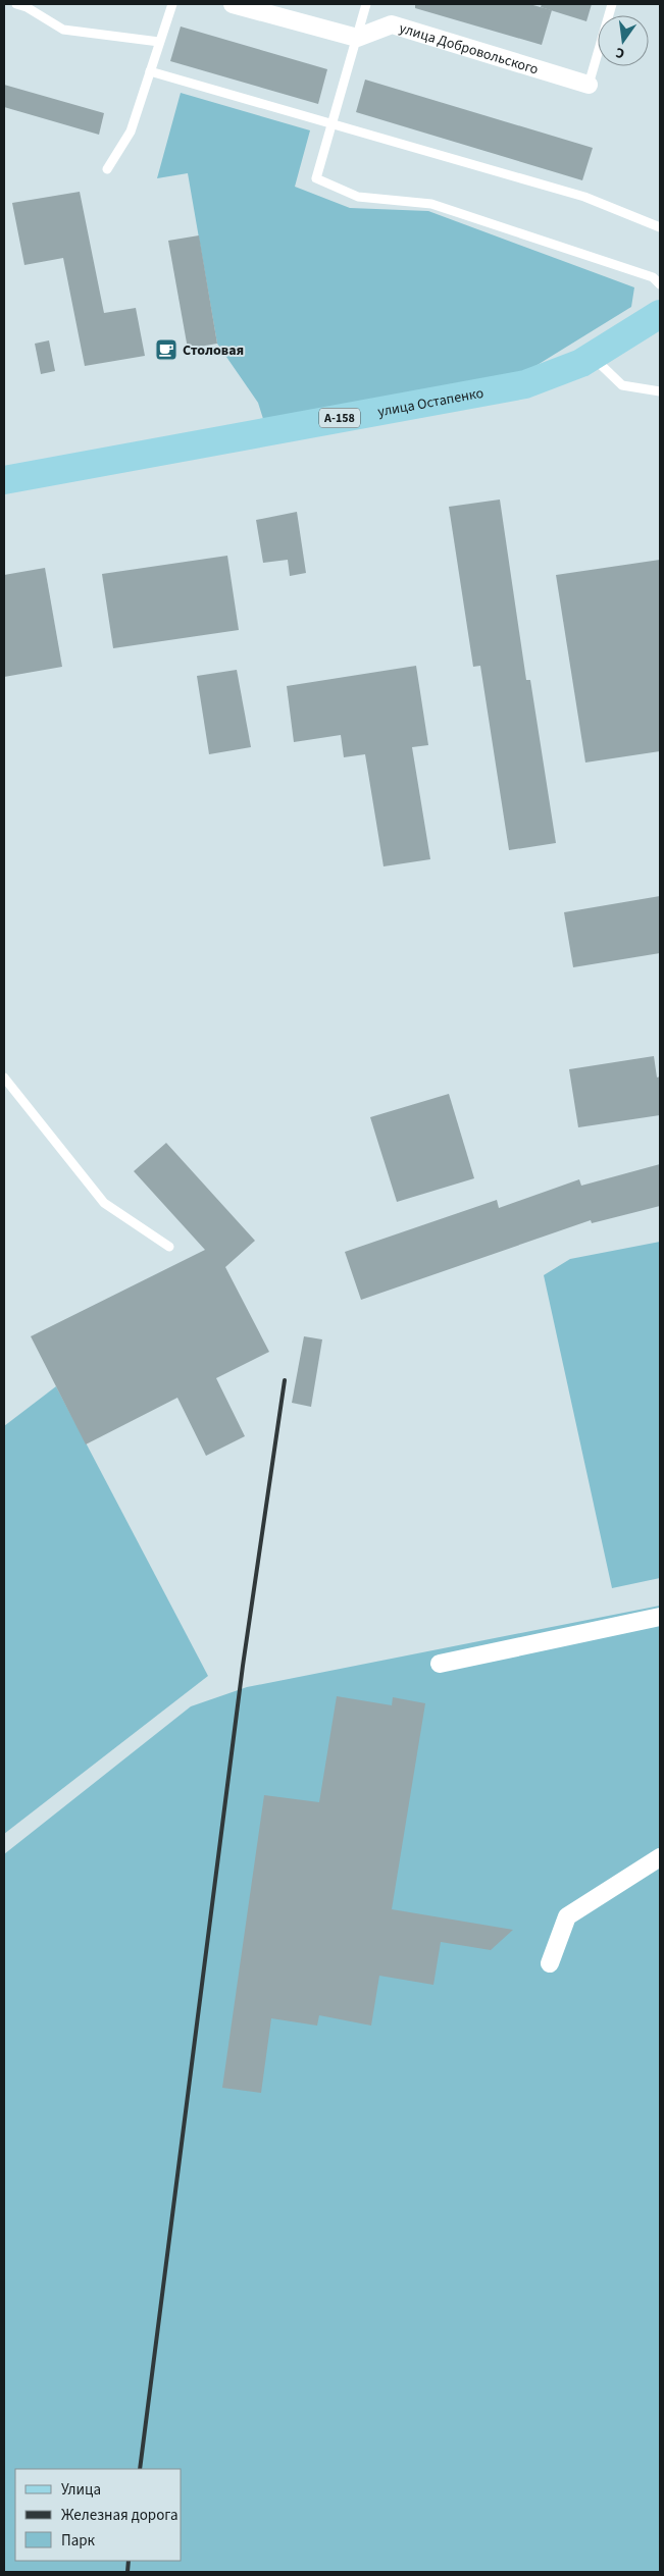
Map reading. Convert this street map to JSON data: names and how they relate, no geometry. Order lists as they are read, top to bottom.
{
  "streets": {
    "main road": ["улица Остапенко", "А-158"],
    "street": ["улица Добровольского"]
  },
  "places": {
    "cafe": ["Столовая"]
  },
  "legend": ["Улица", "Железная дорога", "Парк"],
  "north": "bottom"
}
